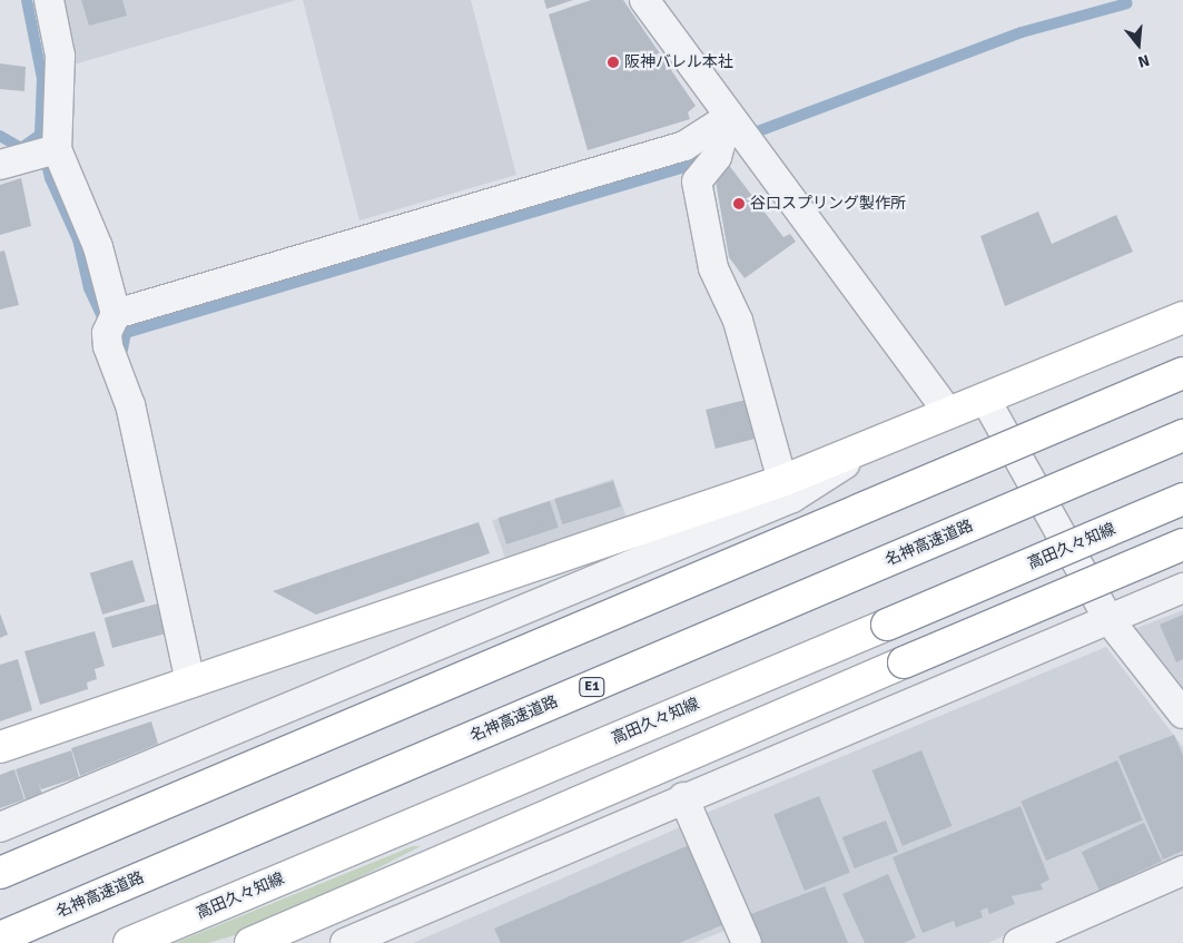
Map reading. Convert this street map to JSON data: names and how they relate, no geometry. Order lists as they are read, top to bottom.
{
  "streets": {
    "main road": ["名神高速道路", "高田久々知線", "E1"]
  },
  "places": ["阪神バレル本社", "谷口スプリング製作所"],
  "north": "bottom"
}
